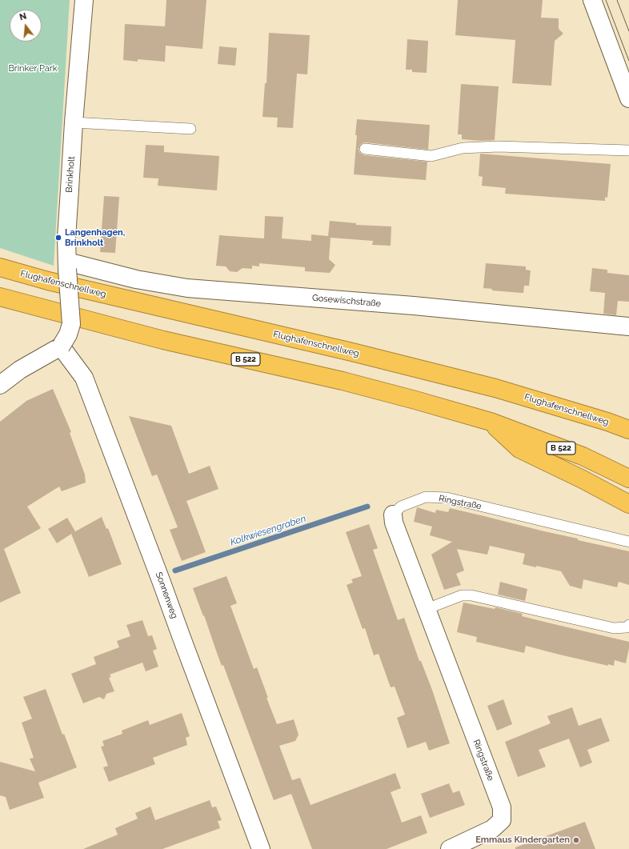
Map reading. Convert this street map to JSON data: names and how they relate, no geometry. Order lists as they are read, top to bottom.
{
  "streets": {
    "highway": ["Flughafenschnellweg", "B 522"],
    "street": [
      "Brinkholt",
      "Gosewischstraße",
      "Ringstraße",
      "Sonnenweg"
    ]
  },
  "crossings": [
    ["Brinkholt", "Gosewischstraße"],
    ["Brinkholt", "Sonnenweg"]
  ],
  "water": ["Kolkwiesengraben"],
  "parks": ["Brinker Park"],
  "places": ["Langenhagen, Brinkholt", "Emmaus Kindergarten"],
  "north": "top"
}
